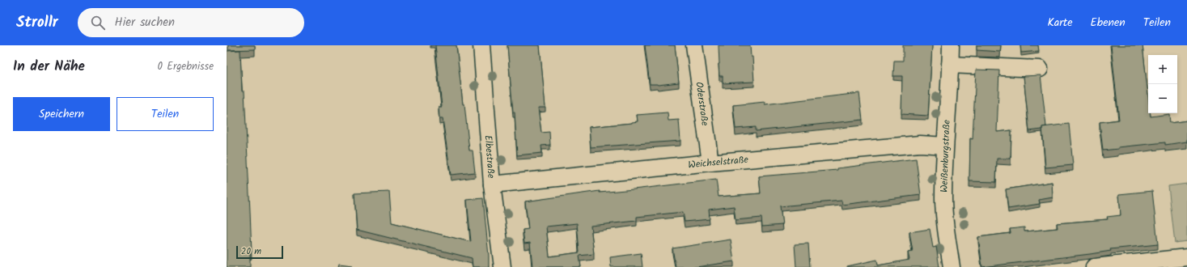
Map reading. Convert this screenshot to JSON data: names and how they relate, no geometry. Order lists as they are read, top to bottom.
{
  "streets": {
    "street": [
      "Oderstraße",
      "Elbestraße",
      "Weißenburgstraße",
      "Weichselstraße"
    ]
  },
  "crossings": [
    ["Oderstraße", "Weichselstraße"],
    ["Elbestraße", "Weichselstraße"],
    ["Weißenburgstraße", "Weichselstraße"]
  ],
  "scale_bar": "20 m",
  "page": {
    "header": "Strollr",
    "search": "Hier suchen",
    "nav": ["Karte", "Ebenen", "Teilen"],
    "heading": ["In der Nähe", "0 Ergebnisse"],
    "map_buttons": ["+", "−"],
    "buttons": ["Speichern", "Teilen"],
    "scale": "20 m"
  }
}
